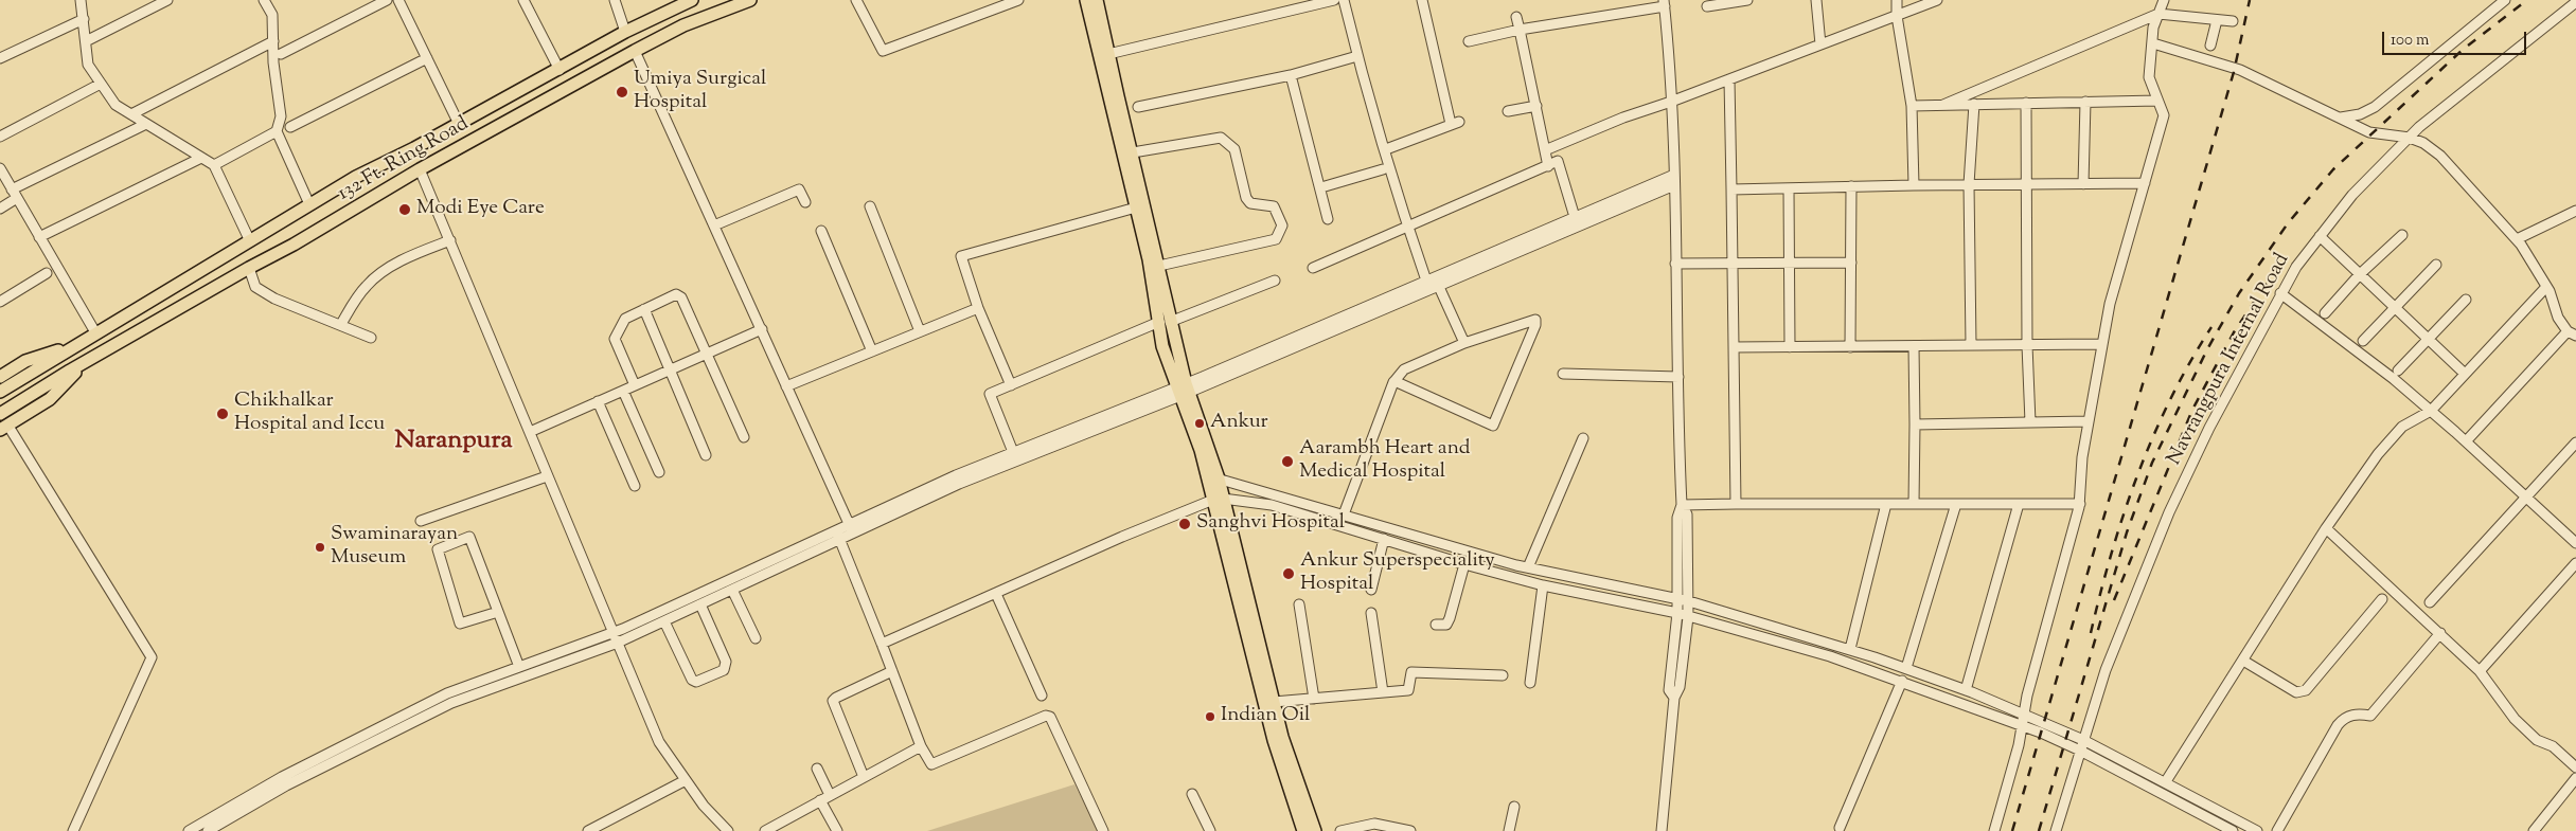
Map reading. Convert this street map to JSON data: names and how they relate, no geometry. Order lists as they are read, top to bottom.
{
  "streets": {
    "main road": ["132 Ft. Ring Road"],
    "street": ["Navrangpura Internal Road"]
  },
  "districts": ["Naranpura"],
  "places": [
    "Umiya Surgical Hospital",
    "Modi Eye Care",
    "Chikhalkar Hospital and Iccu",
    "Ankur",
    "Aarambh Heart and Medical Hospital",
    "Sanghvi Hospital",
    "Swaminarayan Museum",
    "Ankur Superspeciality Hospital",
    "Indian Oil"
  ],
  "scale_bar": "100 m"
}
